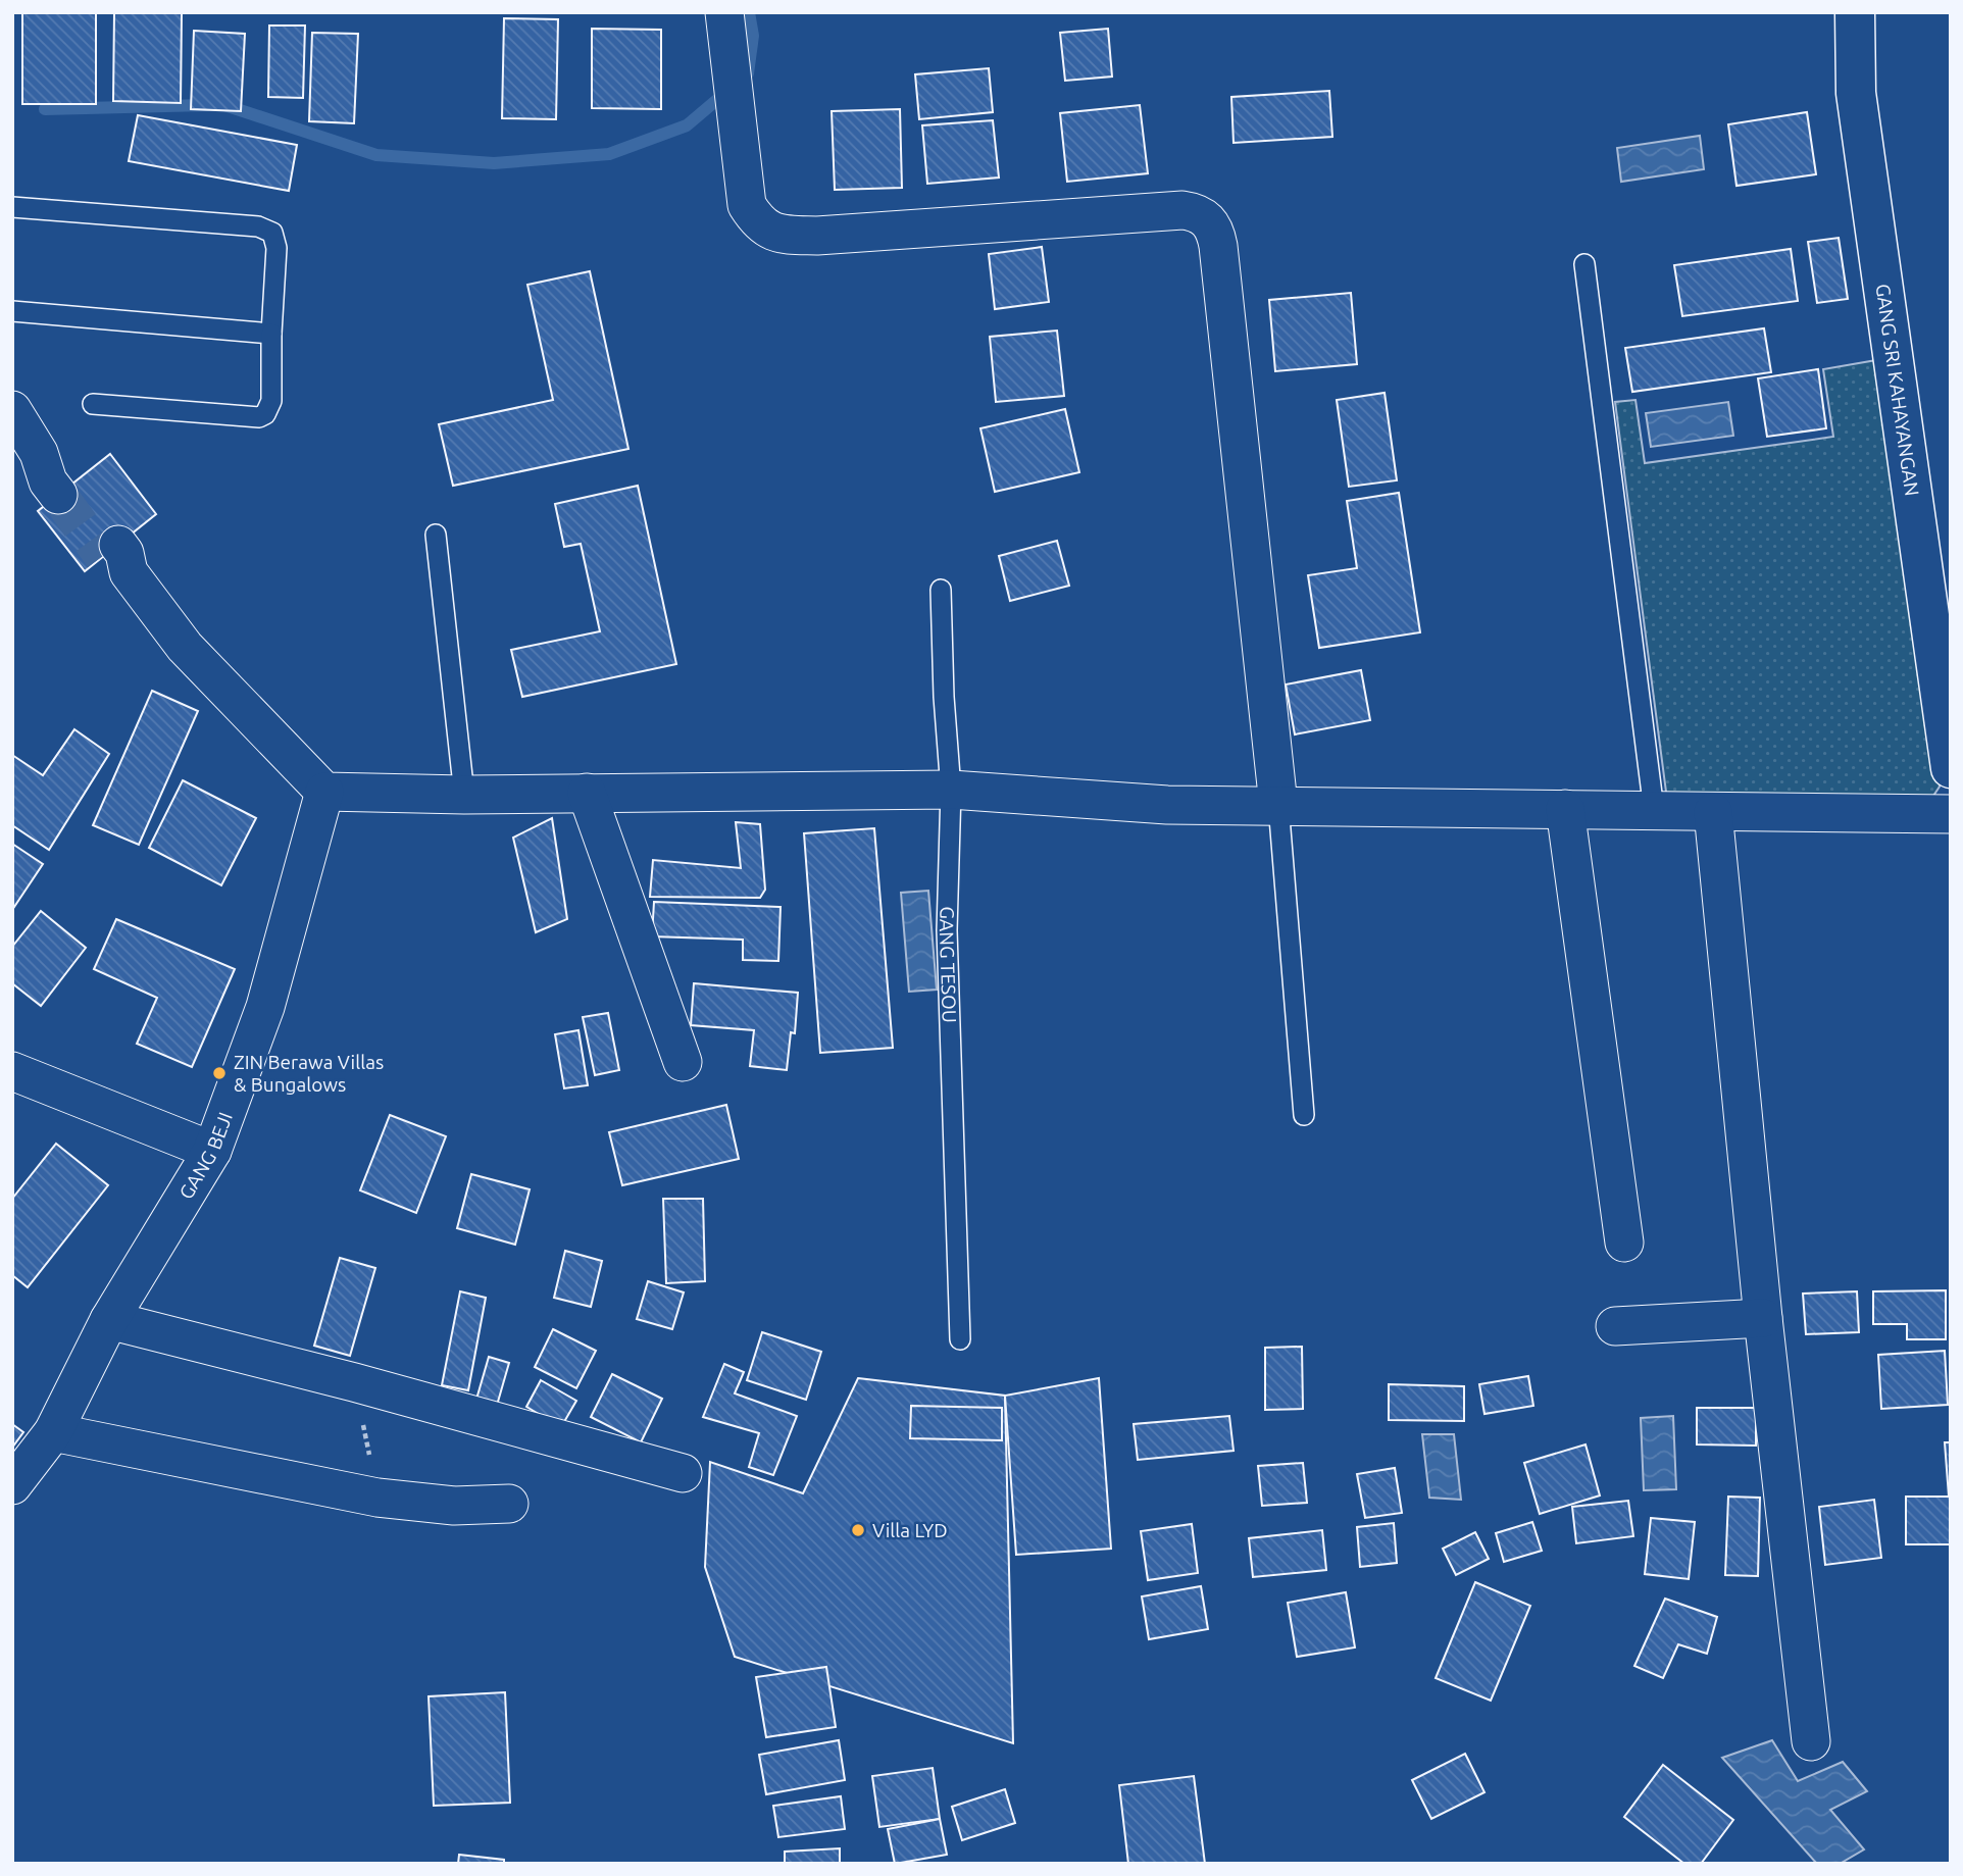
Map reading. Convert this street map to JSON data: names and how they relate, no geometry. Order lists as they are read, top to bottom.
{
  "streets": {
    "street": ["GANG SRI KAHAYANGAN", "GANG BEJI"],
    "lane": ["GANG TESOU"]
  },
  "places": ["ZIN Berawa Villas & Bungalows", "Villa LYD"]
}
